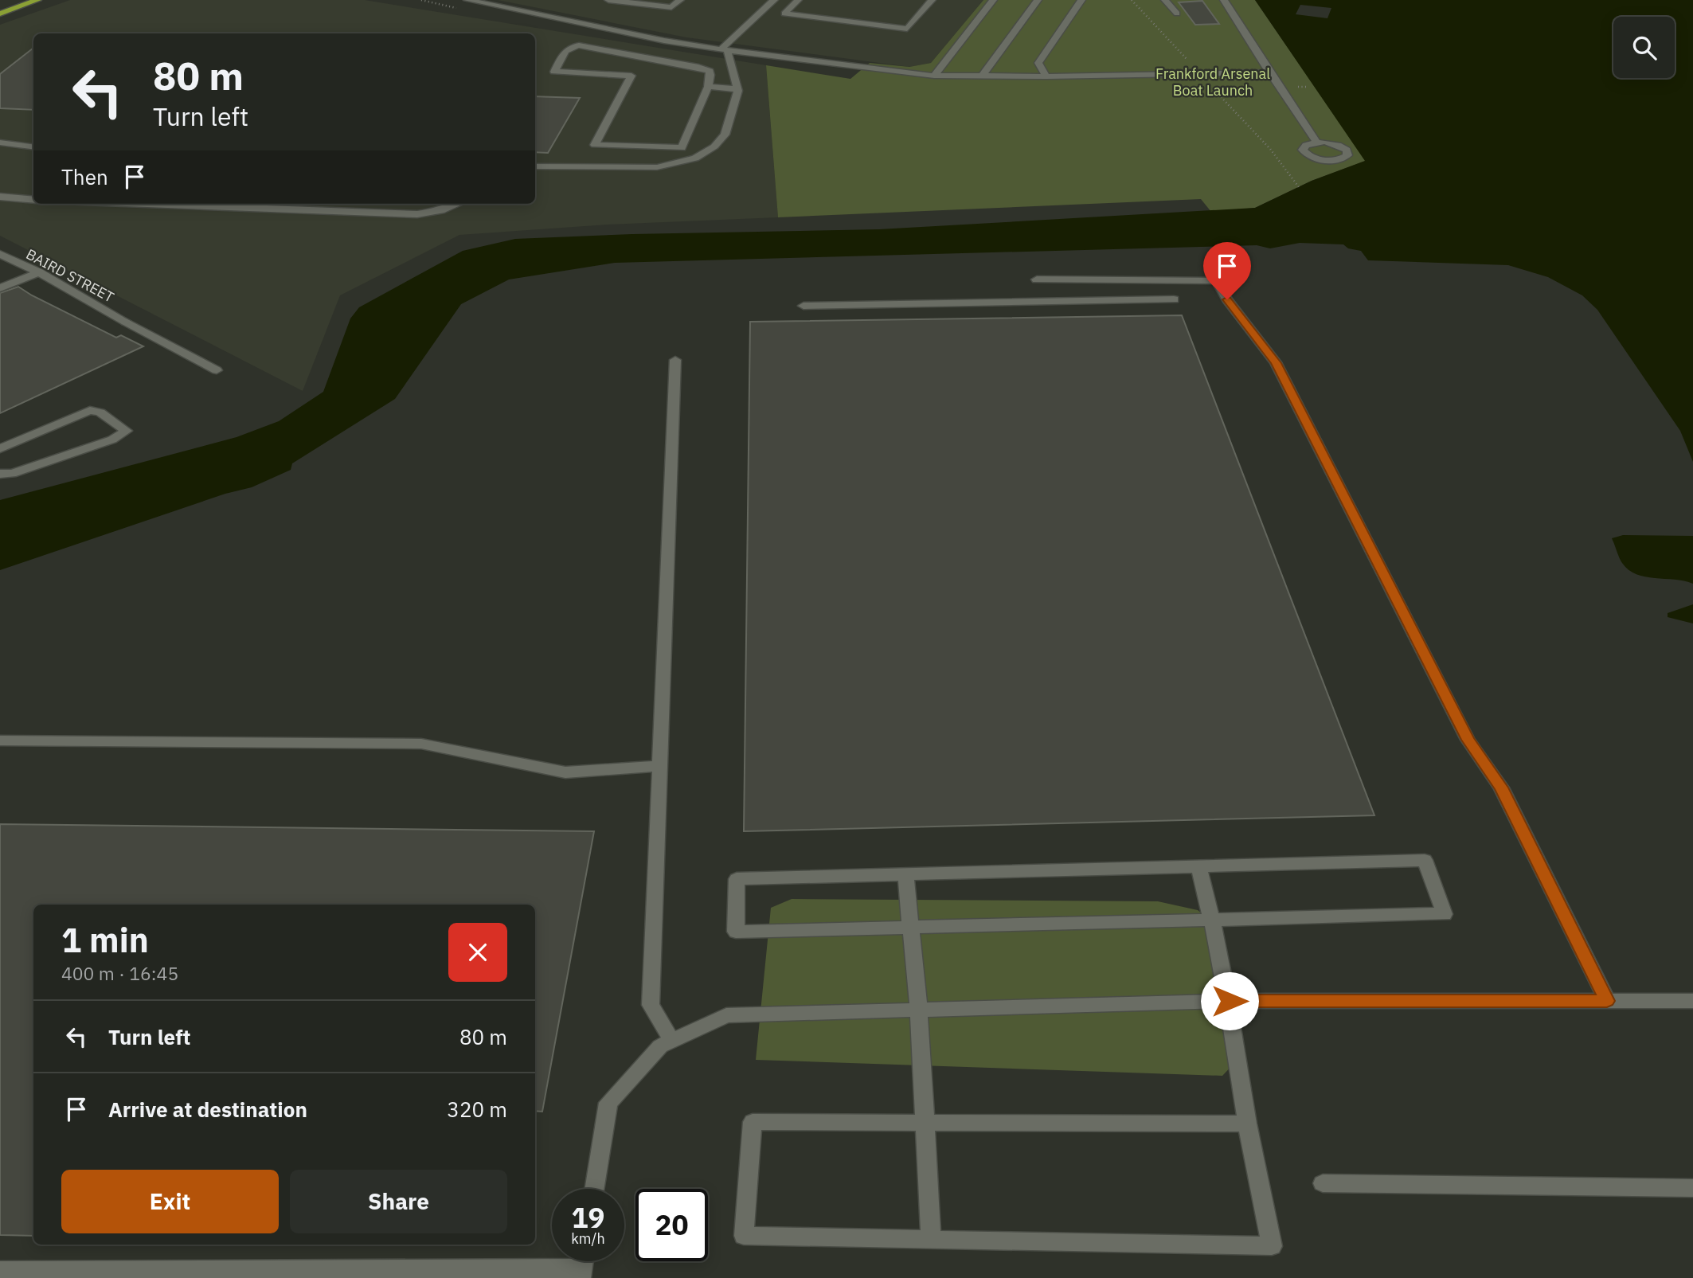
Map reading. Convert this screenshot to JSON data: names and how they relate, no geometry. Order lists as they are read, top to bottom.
{
  "streets": {
    "street": ["BAIRD STREET"]
  },
  "parks": ["Frankford Arsenal Boat Launch"],
  "page": {
    "turn": ["80 m", "Turn left"],
    "then": "Then",
    "heading": ["1 min", "400 m · 16:45"],
    "list": [
      {
        "name": "Turn left",
        "value": "80 m"
      },
      {
        "name": "Arrive at destination",
        "value": "320 m"
      }
    ],
    "buttons": ["Exit", "Share"],
    "speed": "19 km/h",
    "limit": "20"
  }
}
